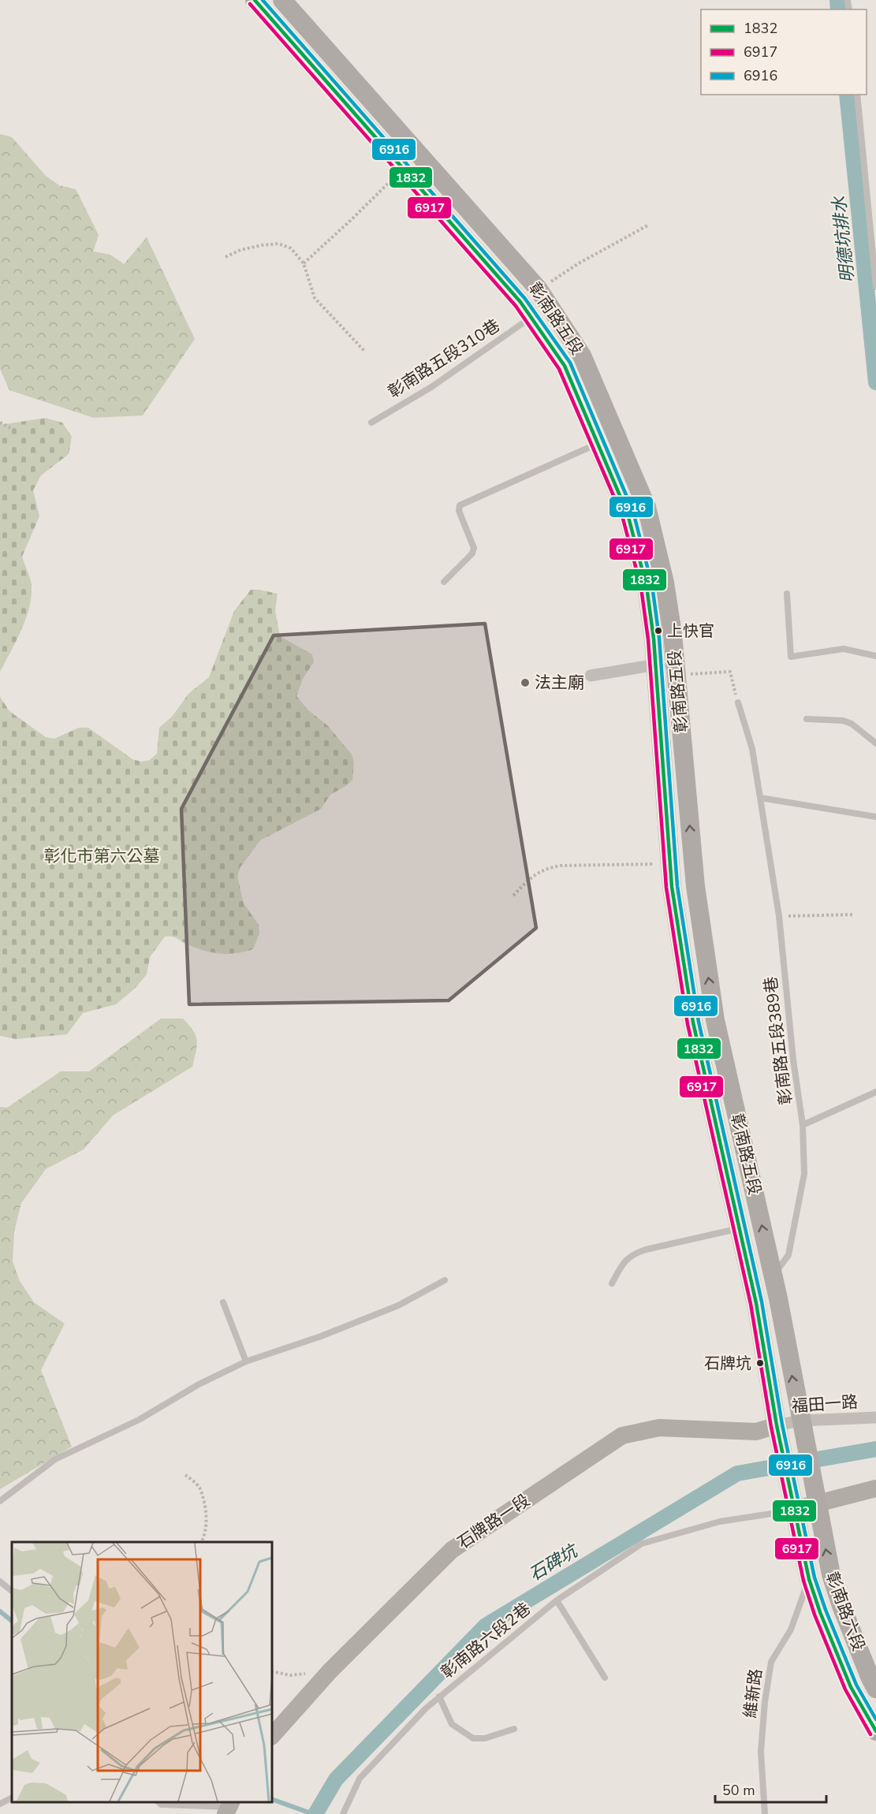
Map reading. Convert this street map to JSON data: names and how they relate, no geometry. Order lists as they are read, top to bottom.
{
  "streets": {
    "main road": ["彰南路五段", "彰南路六段"],
    "street": ["福田一路", "石牌路一段"],
    "lane": [
      "彰南路五段310巷",
      "彰南路五段389巷",
      "彰南路六段2巷",
      "維新路"
    ]
  },
  "crossings": [
    ["彰南路五段", "彰南路五段310巷"],
    ["彰南路五段", "彰南路五段389巷"],
    ["彰南路五段", "福田一路"],
    ["彰南路五段", "石牌路一段"],
    ["彰南路五段", "彰南路六段"],
    ["福田一路", "石牌路一段"],
    ["彰南路六段", "彰南路六段2巷"],
    ["彰南路六段", "維新路"]
  ],
  "water": ["明德坑排水", "石碑坑"],
  "parks": ["彰化市第六公墓"],
  "places": ["上快官", "法主廟", "石牌坑"],
  "lines": ["transit line 1832", "transit line 6916", "transit line 6917"],
  "legend": ["1832", "6917", "6916"],
  "scale_bar": "50 m"
}
